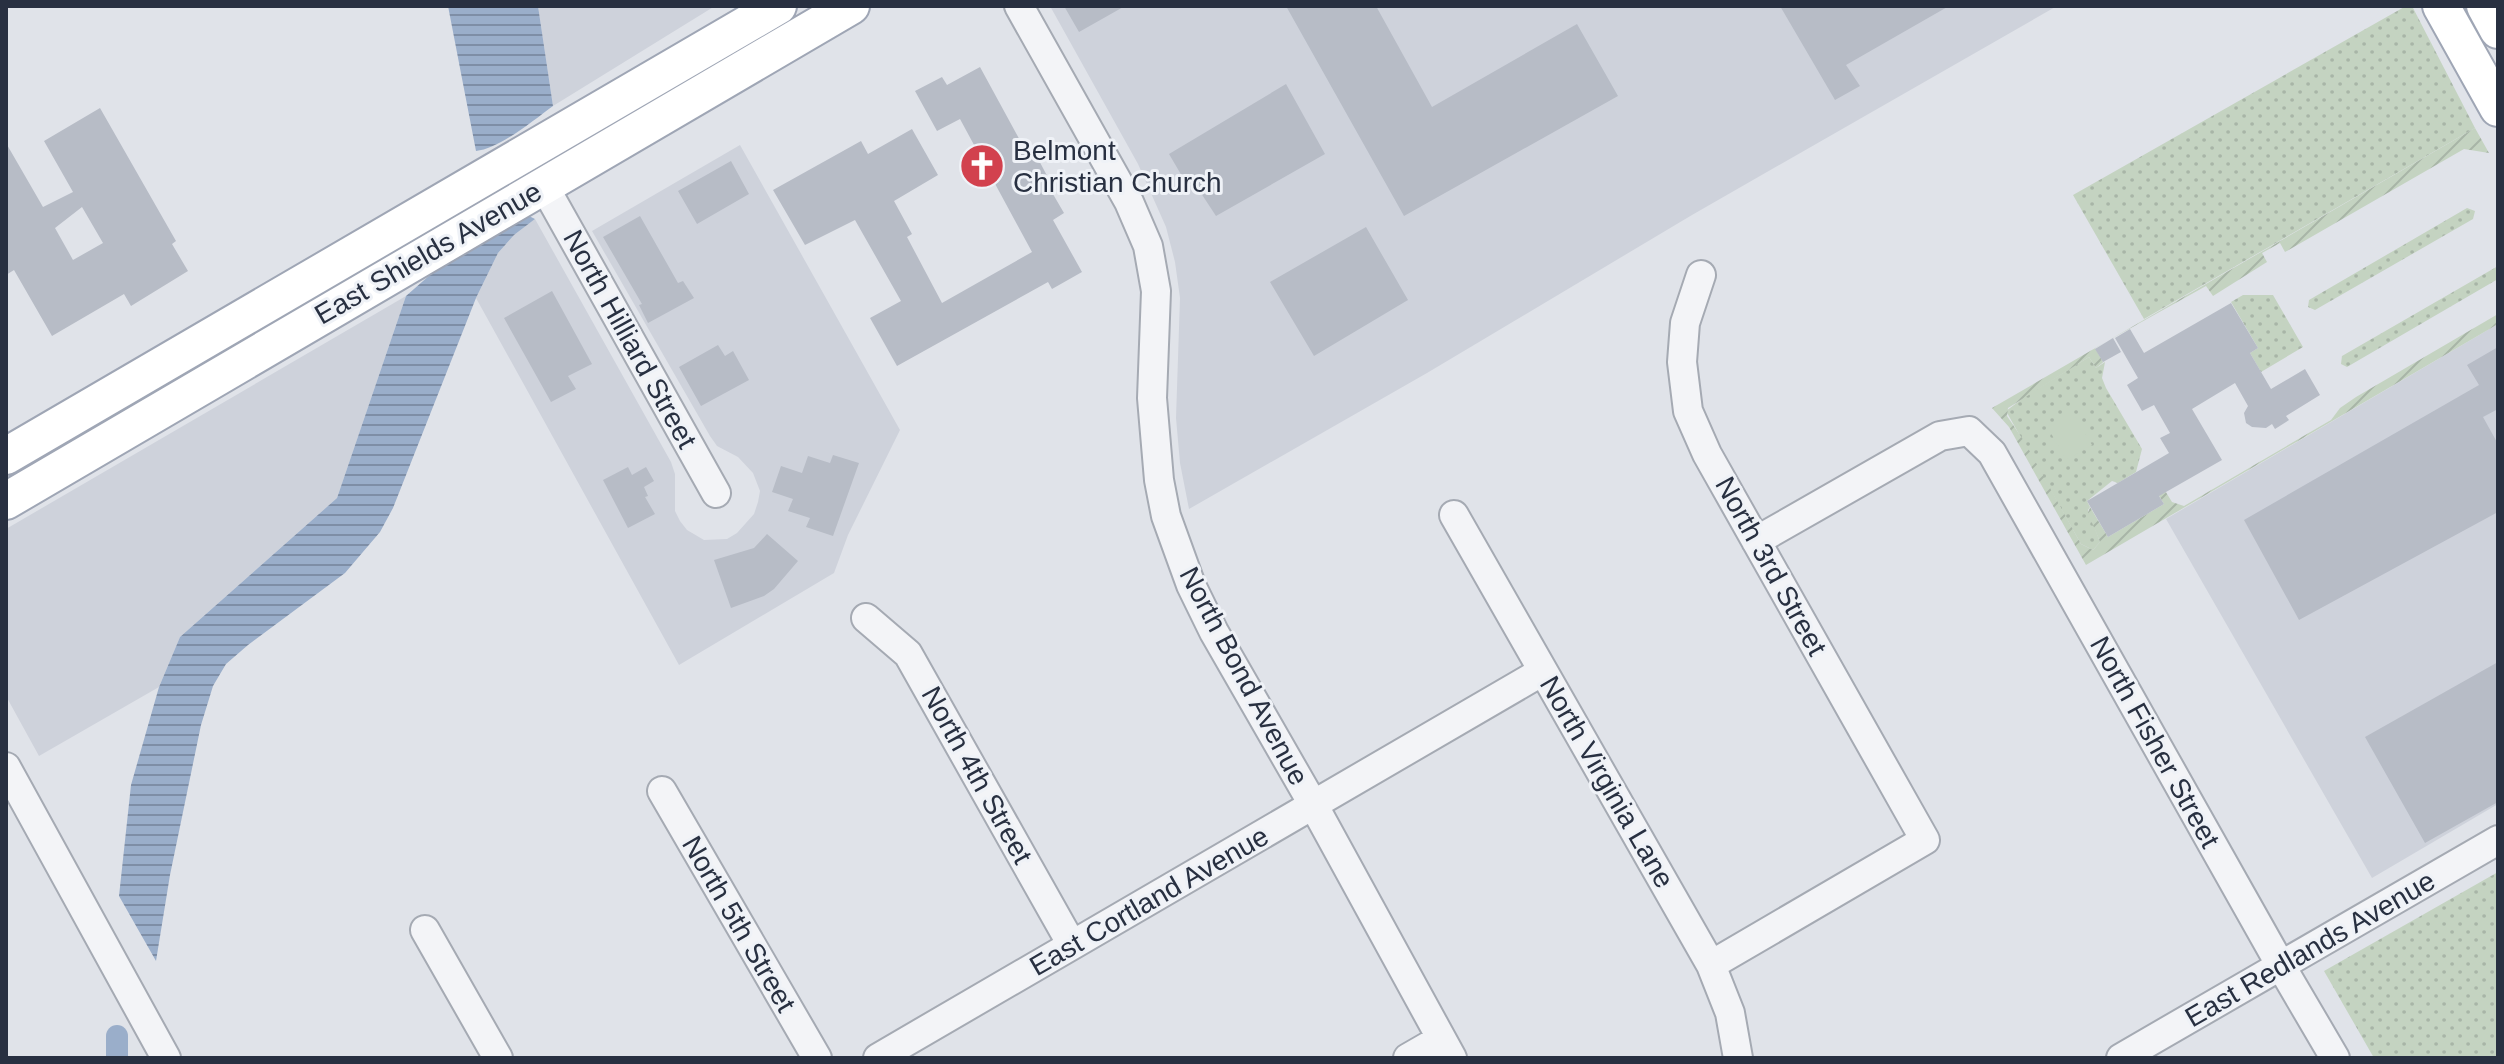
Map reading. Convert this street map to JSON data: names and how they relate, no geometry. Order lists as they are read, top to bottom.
{
  "streets": {
    "main road": ["East Shields Avenue"],
    "street": [
      "North Hilliard Street",
      "North 3rd Street",
      "North Bond Avenue",
      "North Fisher Street",
      "North 4th Street",
      "North Virginia Lane",
      "East Cortland Avenue",
      "North 5th Street",
      "East Redlands Avenue"
    ]
  },
  "crossings": [
    ["East Shields Avenue", "North Hilliard Street"],
    ["North 3rd Street", "North Fisher Street"],
    ["North 3rd Street", "North Virginia Lane"],
    ["North Bond Avenue", "East Cortland Avenue"],
    ["North Fisher Street", "East Redlands Avenue"],
    ["North 4th Street", "East Cortland Avenue"],
    ["North Virginia Lane", "East Cortland Avenue"]
  ],
  "places": {
    "church": ["Belmont Christian Church"]
  }
}
